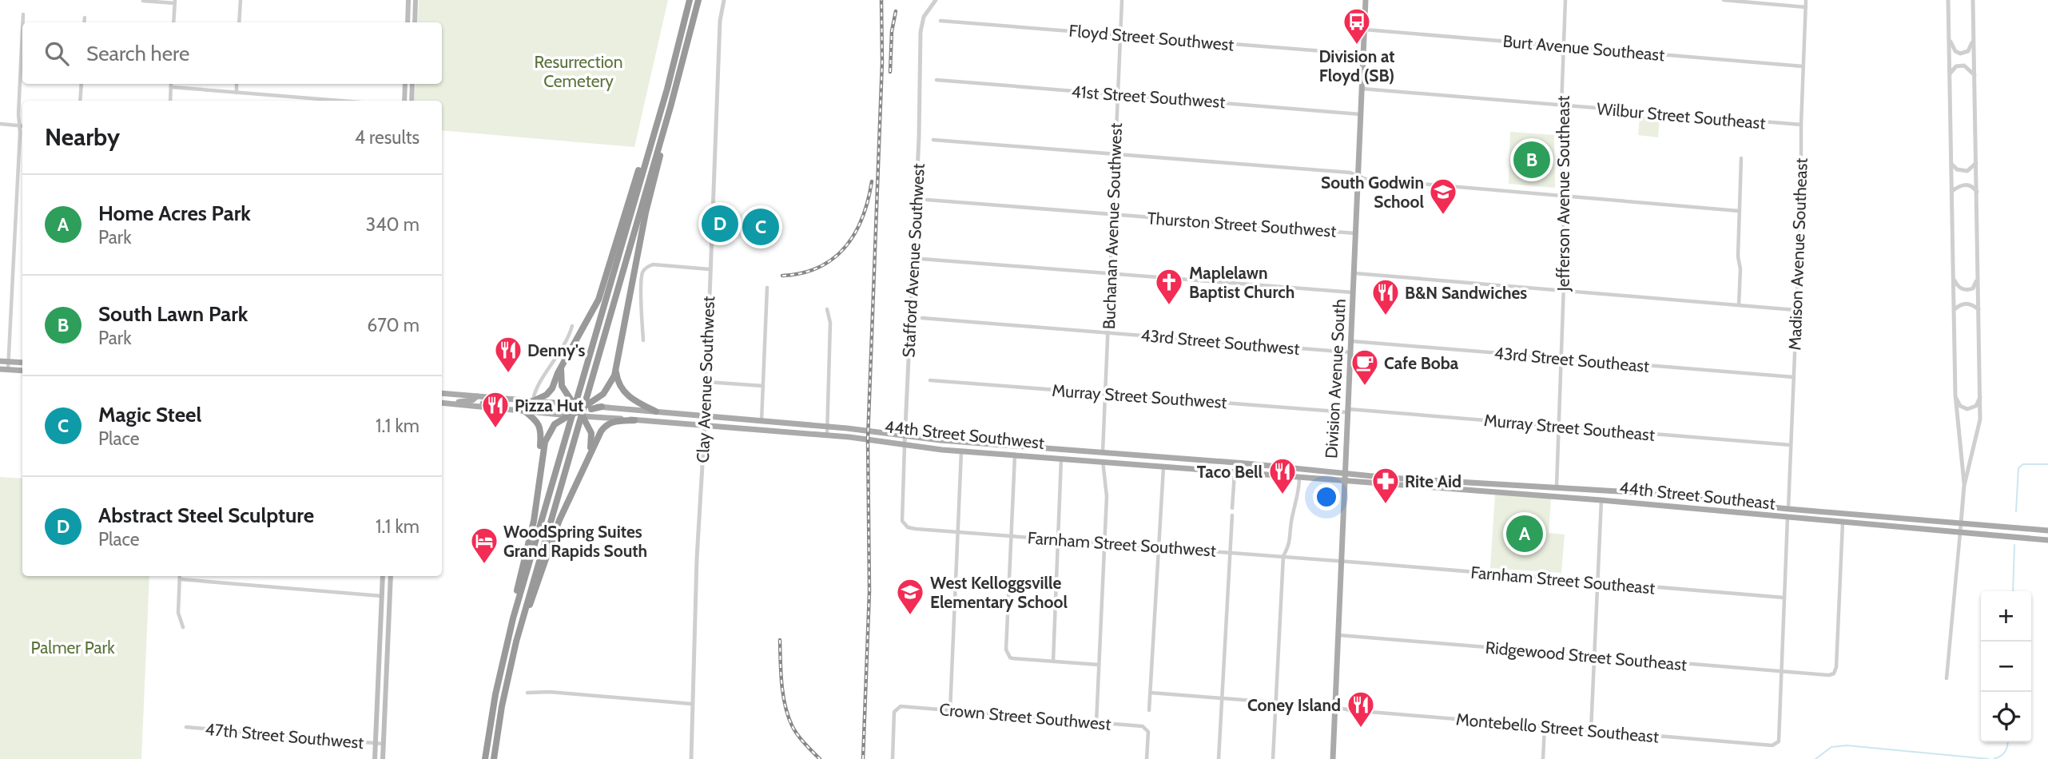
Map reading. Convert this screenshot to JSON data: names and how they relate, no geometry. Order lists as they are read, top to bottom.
{
  "streets": {
    "main road": ["Division Avenue South", "44th Street Southwest", "44th Street Southeast"],
    "street": [
      "Floyd Street Southwest",
      "Burt Avenue Southeast",
      "41st Street Southwest",
      "Wilbur Street Southeast",
      "Jefferson Avenue Southeast",
      "Thurston Street Southwest",
      "Buchanan Avenue Southwest",
      "Madison Avenue Southeast",
      "Stafford Avenue Southwest",
      "43rd Street Southwest",
      "43rd Street Southeast",
      "Clay Avenue Southwest",
      "Murray Street Southwest",
      "Murray Street Southeast",
      "Farnham Street Southwest",
      "Farnham Street Southeast",
      "Ridgewood Street Southeast",
      "Crown Street Southwest",
      "Montebello Street Southeast",
      "47th Street Southwest"
    ]
  },
  "crossings": [
    ["Floyd Street Southwest", "Buchanan Avenue Southwest"],
    ["Floyd Street Southwest", "Division Avenue South"],
    ["Burt Avenue Southeast", "Jefferson Avenue Southeast"],
    ["Burt Avenue Southeast", "Madison Avenue Southeast"],
    ["Burt Avenue Southeast", "Division Avenue South"],
    ["41st Street Southwest", "Buchanan Avenue Southwest"],
    ["41st Street Southwest", "Division Avenue South"],
    ["Wilbur Street Southeast", "Jefferson Avenue Southeast"],
    ["Wilbur Street Southeast", "Madison Avenue Southeast"],
    ["Wilbur Street Southeast", "Division Avenue South"],
    ["Jefferson Avenue Southeast", "43rd Street Southeast"],
    ["Jefferson Avenue Southeast", "Murray Street Southeast"],
    ["Jefferson Avenue Southeast", "44th Street Southeast"],
    ["Thurston Street Southwest", "Buchanan Avenue Southwest"],
    ["Thurston Street Southwest", "Division Avenue South"],
    ["Buchanan Avenue Southwest", "43rd Street Southwest"],
    ["Buchanan Avenue Southwest", "Murray Street Southwest"],
    ["Buchanan Avenue Southwest", "44th Street Southwest"],
    ["Madison Avenue Southeast", "43rd Street Southeast"],
    ["Madison Avenue Southeast", "Murray Street Southeast"],
    ["Madison Avenue Southeast", "44th Street Southeast"],
    ["Stafford Avenue Southwest", "44th Street Southwest"],
    ["Stafford Avenue Southwest", "Farnham Street Southwest"],
    ["43rd Street Southwest", "Division Avenue South"],
    ["43rd Street Southeast", "Division Avenue South"],
    ["Division Avenue South", "Murray Street Southwest"],
    ["Division Avenue South", "Murray Street Southeast"],
    ["Division Avenue South", "44th Street Southwest"],
    ["Division Avenue South", "44th Street Southeast"],
    ["Division Avenue South", "Farnham Street Southwest"],
    ["Division Avenue South", "Farnham Street Southeast"],
    ["Division Avenue South", "Ridgewood Street Southeast"],
    ["Division Avenue South", "Montebello Street Southeast"],
    ["Clay Avenue Southwest", "44th Street Southwest"],
    ["Murray Street Southwest", "Murray Street Southeast"],
    ["44th Street Southwest", "44th Street Southeast"],
    ["44th Street Southeast", "Ridgewood Street Southeast"],
    ["Farnham Street Southwest", "Farnham Street Southeast"],
    ["Ridgewood Street Southeast", "Montebello Street Southeast"]
  ],
  "parks": ["Resurrection Cemetery", "Palmer Park"],
  "places": {
    "bus stop": ["Division at Floyd (SB)"],
    "school or university": ["South Godwin School", "West Kelloggsville Elementary School"],
    "church": ["Maplelawn Baptist Church"],
    "restaurant": [
      "B&N Sandwiches",
      "Denny's",
      "Pizza Hut",
      "Taco Bell",
      "Coney Island"
    ],
    "cafe": ["Cafe Boba"],
    "pharmacy": ["Rite Aid"],
    "hotel": ["WoodSpring Suites Grand Rapids South"]
  },
  "page": {
    "search": "Search here",
    "heading": ["Nearby", "4 results"],
    "pins": [
      "B",
      "D",
      "C",
      "A"
    ],
    "list": [
      {
        "mark": "A",
        "name": "Home Acres Park",
        "note": "Park",
        "value": "340 m"
      },
      {
        "mark": "B",
        "name": "South Lawn Park",
        "note": "Park",
        "value": "670 m"
      },
      {
        "mark": "C",
        "name": "Magic Steel",
        "note": "Place",
        "value": "1.1 km"
      },
      {
        "mark": "D",
        "name": "Abstract Steel Sculpture",
        "note": "Place",
        "value": "1.1 km"
      }
    ],
    "map_buttons": ["+", "−"]
  }
}
